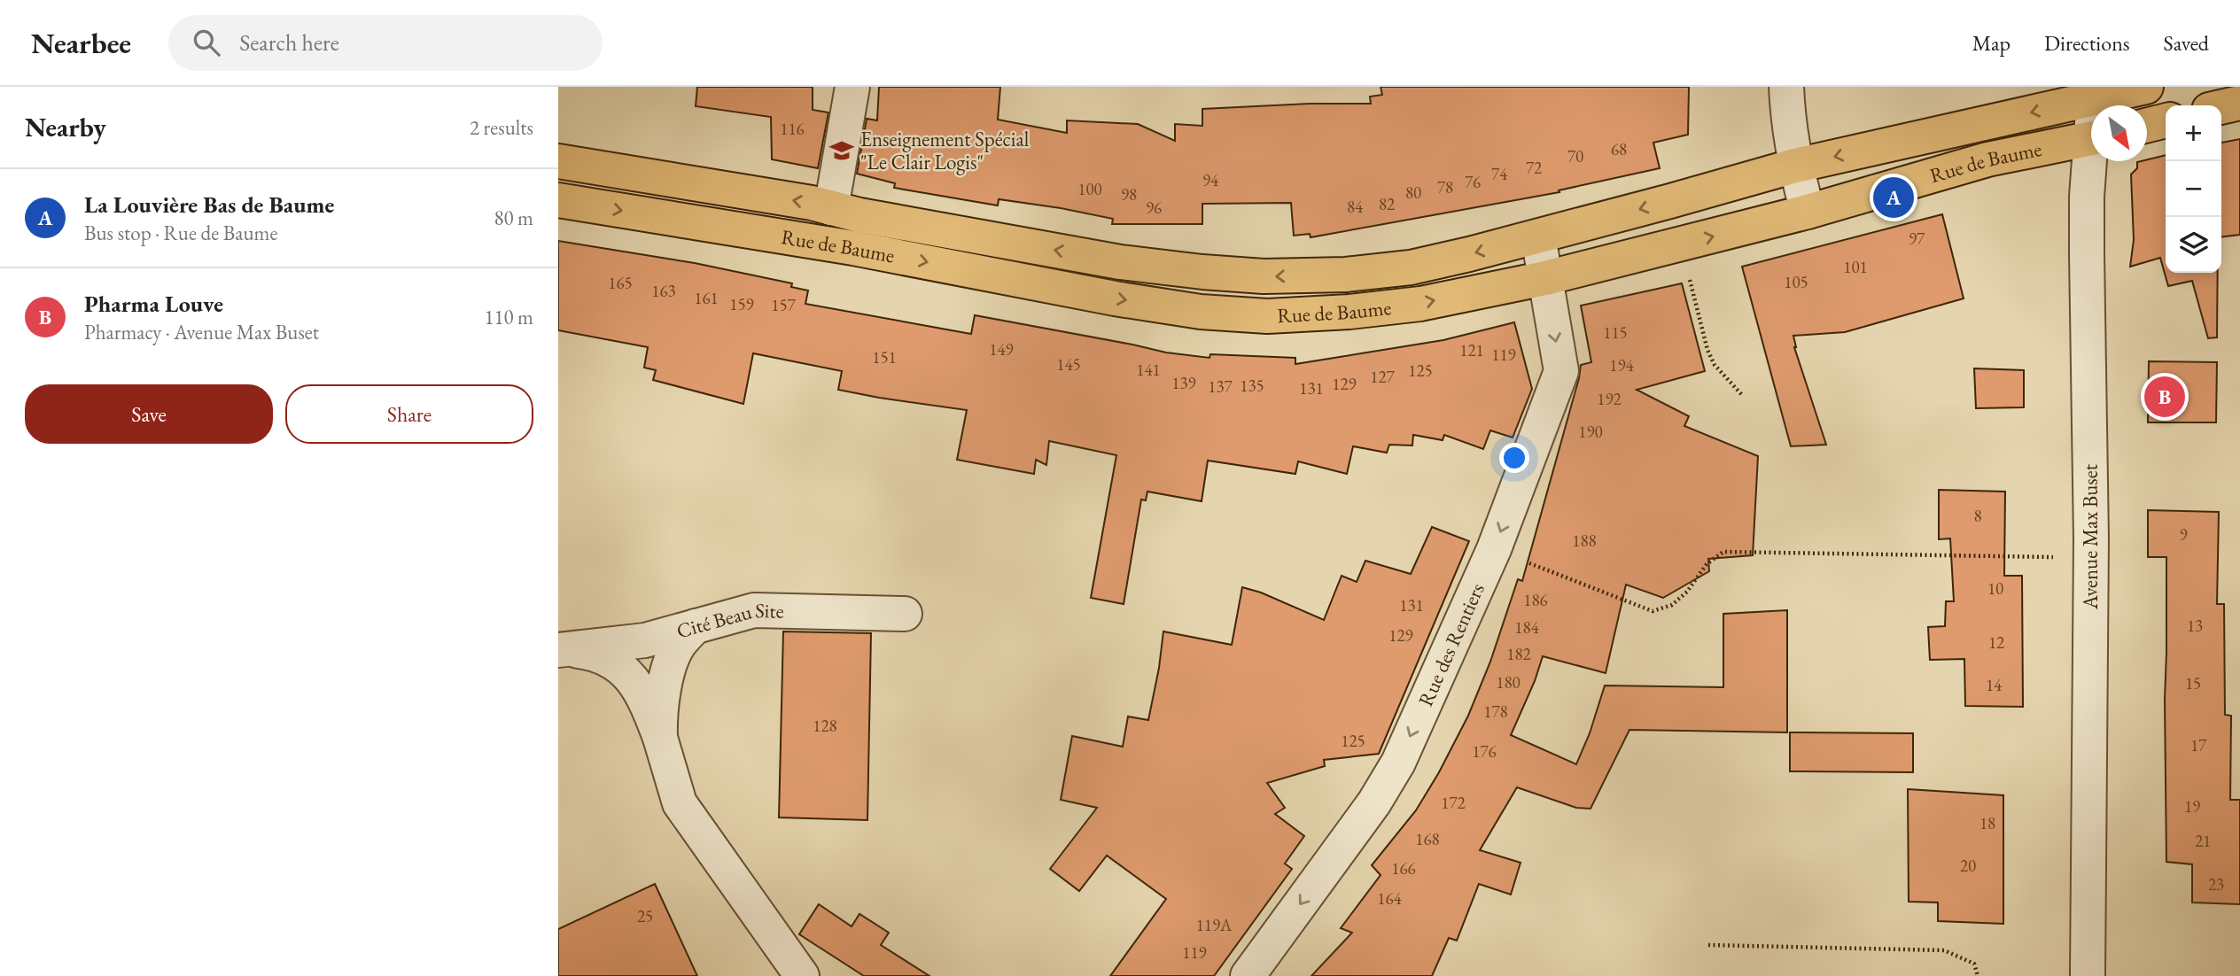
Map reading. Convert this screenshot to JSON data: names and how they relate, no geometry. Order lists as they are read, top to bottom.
{
  "streets": {
    "main road": ["Rue de Baume"],
    "street": ["Avenue Max Buset", "Cité Beau Site", "Rue des Rentiers"]
  },
  "crossings": [
    ["Rue de Baume", "Rue des Rentiers"]
  ],
  "one_way": ["Rue des Rentiers"],
  "places": {
    "school or university": ["Enseignement Spécial \"Le Clair Logis\""]
  },
  "house_numbers": [
    "116",
    "68",
    "70",
    "72",
    "74",
    "94",
    "76",
    "78",
    "100",
    "80",
    "98",
    "82",
    "84",
    "96",
    "97",
    "101",
    "105",
    "165",
    "163",
    "161",
    "159",
    "157",
    "115",
    "149",
    "121",
    "119",
    "151",
    "145",
    "194",
    "141",
    "125",
    "127",
    "139",
    "129",
    "135",
    "137",
    "131",
    "192",
    "190",
    "8",
    "9",
    "188",
    "10",
    "186",
    "131",
    "13",
    "184",
    "129",
    "12",
    "182",
    "180",
    "15",
    "14",
    "178",
    "128",
    "125",
    "17",
    "176",
    "172",
    "19",
    "18",
    "168",
    "21",
    "20",
    "166",
    "23",
    "164",
    "25",
    "119A",
    "119"
  ],
  "north": "bottom right",
  "page": {
    "header": "Nearbee",
    "search": "Search here",
    "nav": ["Map", "Directions", "Saved"],
    "heading": ["Nearby", "2 results"],
    "map_buttons": ["+", "−"],
    "list": [
      {
        "mark": "A",
        "name": "La Louvière Bas de Baume",
        "note": "Bus stop · Rue de Baume",
        "value": "80 m"
      },
      {
        "mark": "B",
        "name": "Pharma Louve",
        "note": "Pharmacy · Avenue Max Buset",
        "value": "110 m"
      }
    ],
    "pins": ["A", "B"],
    "buttons": ["Save", "Share"]
  }
}
